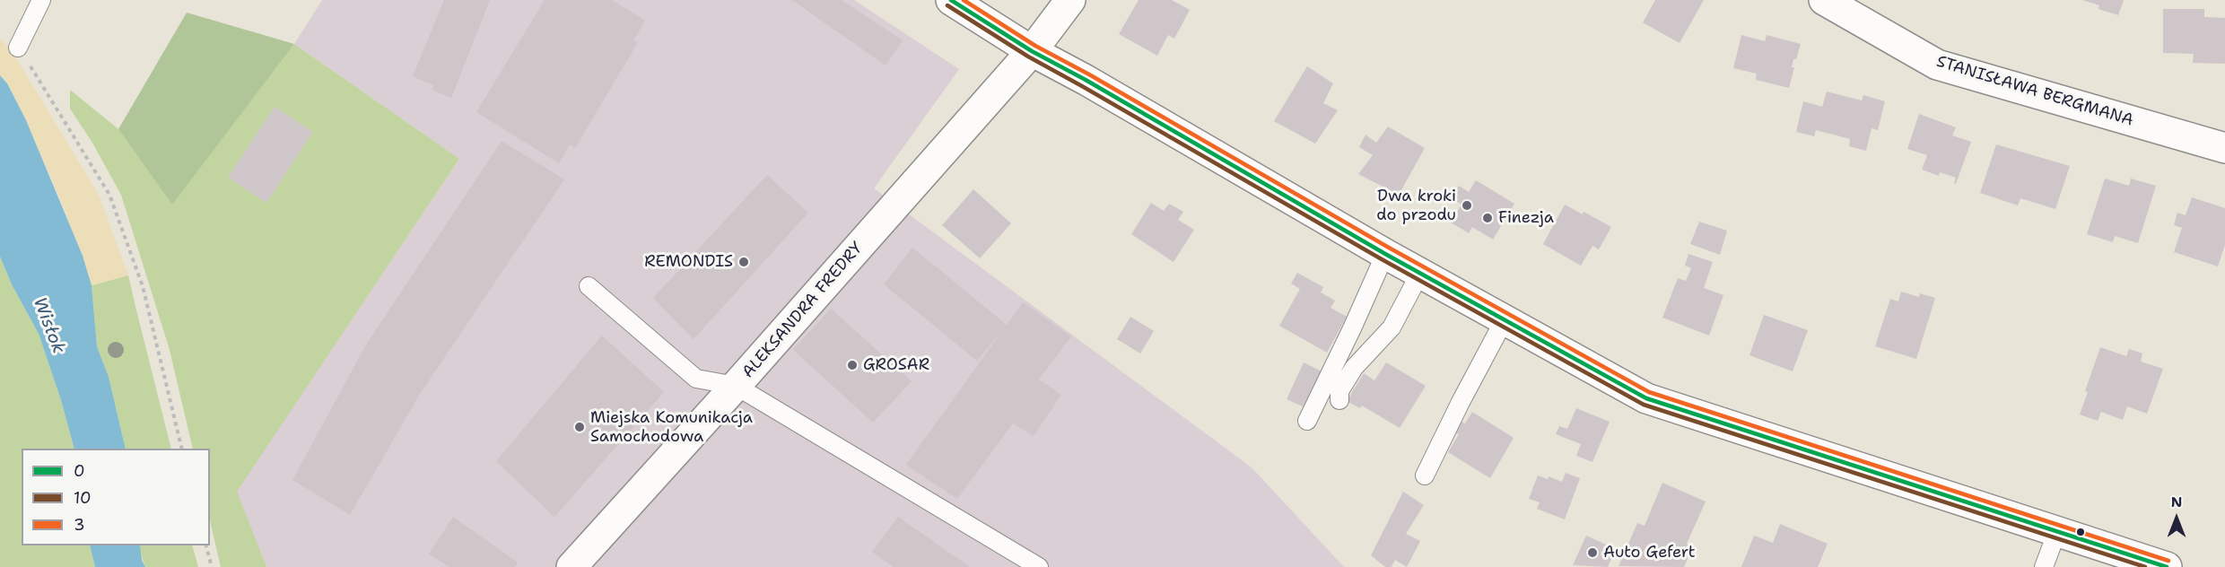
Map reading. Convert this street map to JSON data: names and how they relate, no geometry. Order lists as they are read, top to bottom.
{
  "streets": {
    "street": ["STANISŁAWA BERGMANA", "ALEKSANDRA FREDRY"]
  },
  "water": ["Wisłok"],
  "places": [
    "Dwa kroki do przodu",
    "Finezja",
    "REMONDIS",
    "GROSAR",
    "Miejska Komunikacja Samochodowa",
    "Auto Gefert"
  ],
  "lines": ["transit line 0", "transit line 3", "transit line 10"],
  "legend": ["0", "10", "3"],
  "north": "top"
}
